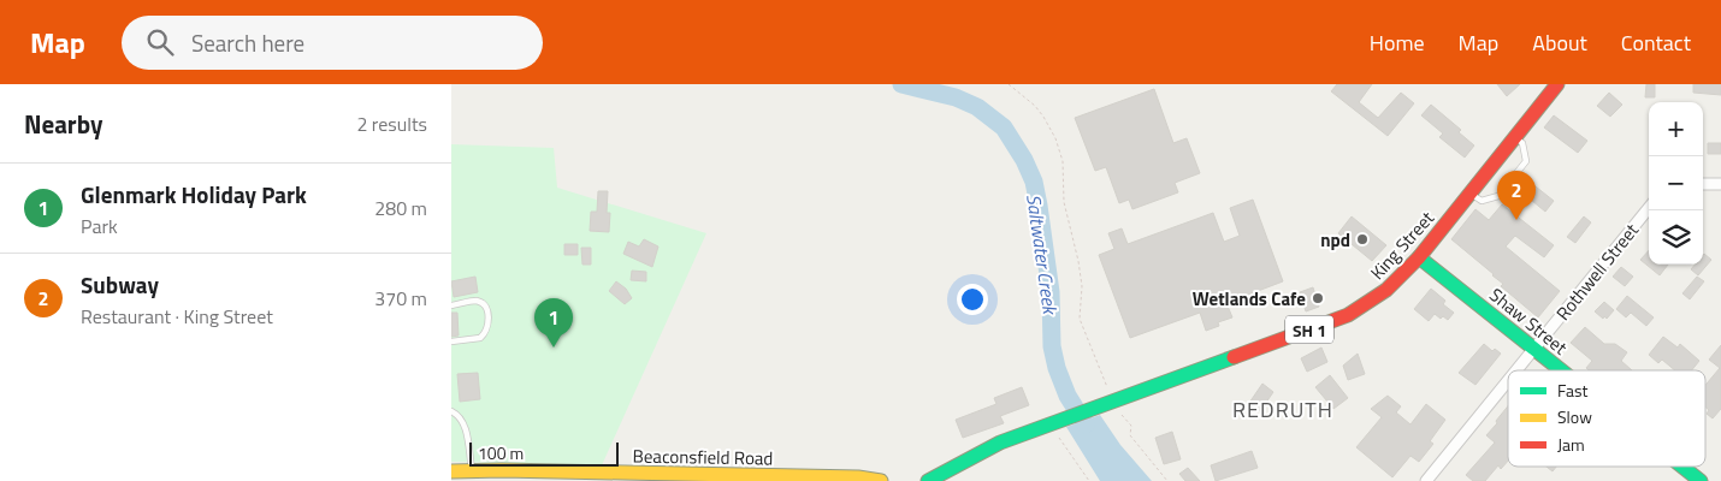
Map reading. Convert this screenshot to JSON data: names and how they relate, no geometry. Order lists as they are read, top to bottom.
{
  "streets": {
    "main road": [
      "King Street",
      "Shaw Street",
      "SH 1",
      "Beaconsfield Road"
    ],
    "street": ["Rothwell Street"]
  },
  "crossings": [
    ["King Street", "Shaw Street"],
    ["King Street", "SH 1"],
    ["Rothwell Street", "Shaw Street"]
  ],
  "districts": ["REDRUTH"],
  "water": ["Saltwater Creek"],
  "places": ["npd", "Wetlands Cafe"],
  "legend": ["Fast", "Slow", "Jam"],
  "scale_bar": "100 m",
  "page": {
    "header": "Map",
    "search": "Search here",
    "nav": [
      "Home",
      "Map",
      "About",
      "Contact"
    ],
    "heading": ["Nearby", "2 results"],
    "map_buttons": ["+", "−"],
    "list": [
      {
        "mark": "1",
        "name": "Glenmark Holiday Park",
        "note": "Park",
        "value": "280 m"
      },
      {
        "mark": "2",
        "name": "Subway",
        "note": "Restaurant · King Street",
        "value": "370 m"
      }
    ],
    "pins": ["2", "1"],
    "scale": "100 m"
  }
}
